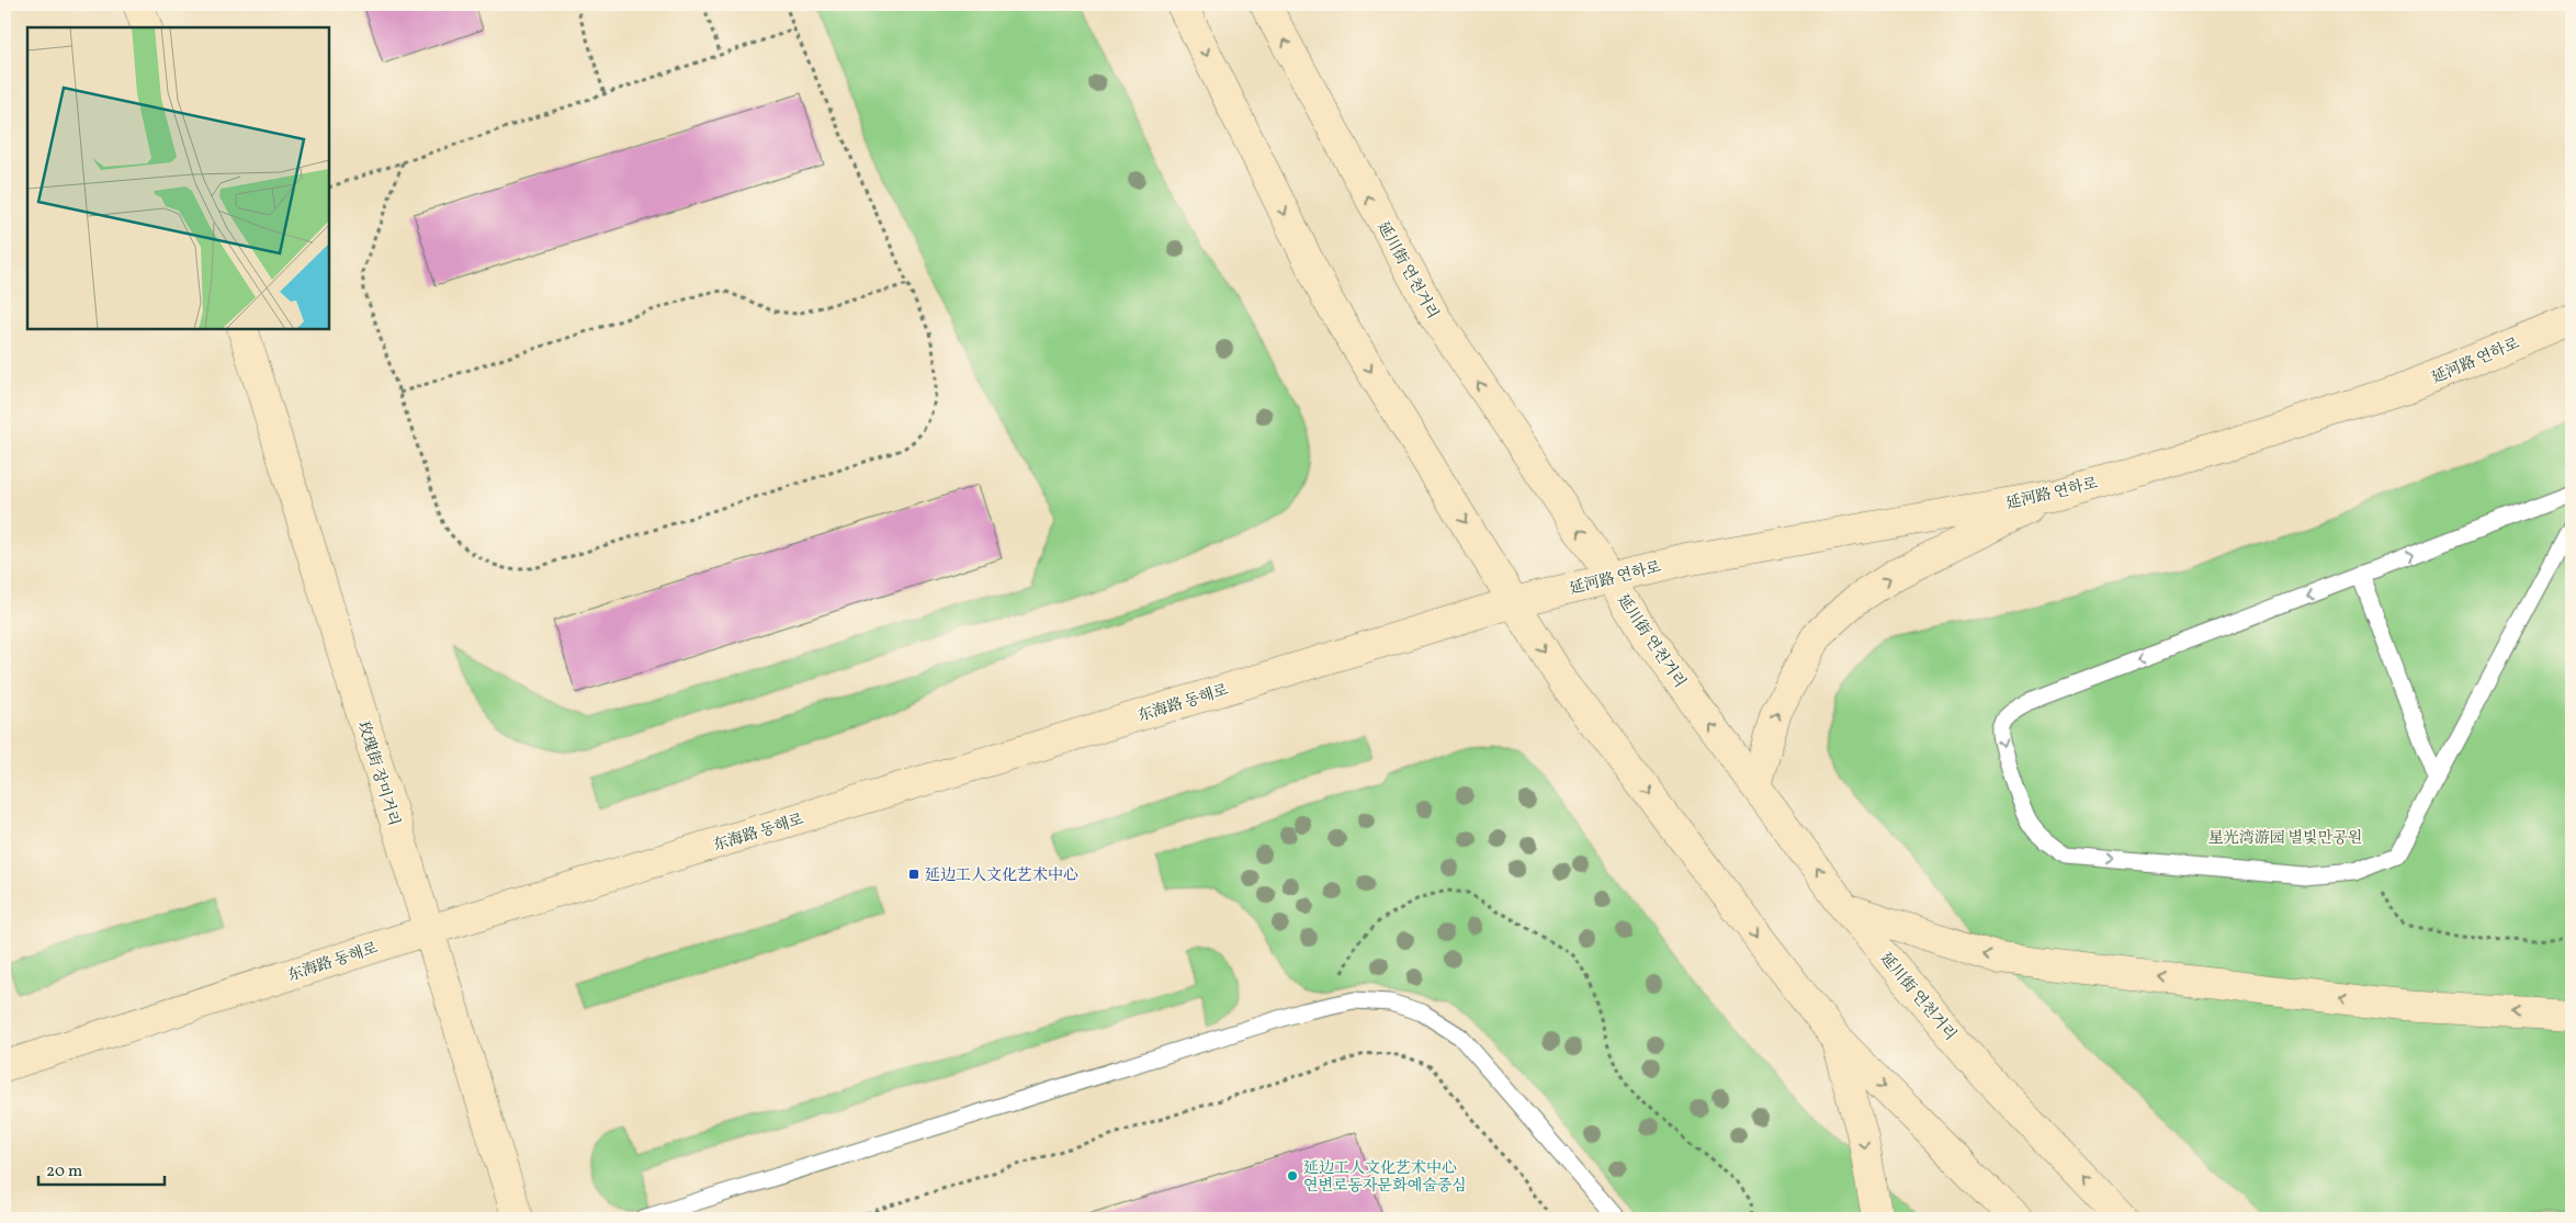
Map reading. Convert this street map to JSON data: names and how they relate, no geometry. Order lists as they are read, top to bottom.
{
  "streets": {
    "main road": [
      "延川街 연천거리",
      "延河路 연하로",
      "东海路 동해로",
      "玫瑰街 장미거리"
    ]
  },
  "crossings": [
    ["延川街 연천거리", "延河路 연하로"],
    ["延河路 연하로", "东海路 동해로"],
    ["东海路 동해로", "玫瑰街 장미거리"]
  ],
  "parks": ["星光湾游园 별빛만공원"],
  "places": {
    "transit": ["延边工人文化艺术中心"],
    "other": ["延边工人文化艺术中心 연변로동자문화예술중심"]
  },
  "scale_bar": "20 m"
}
